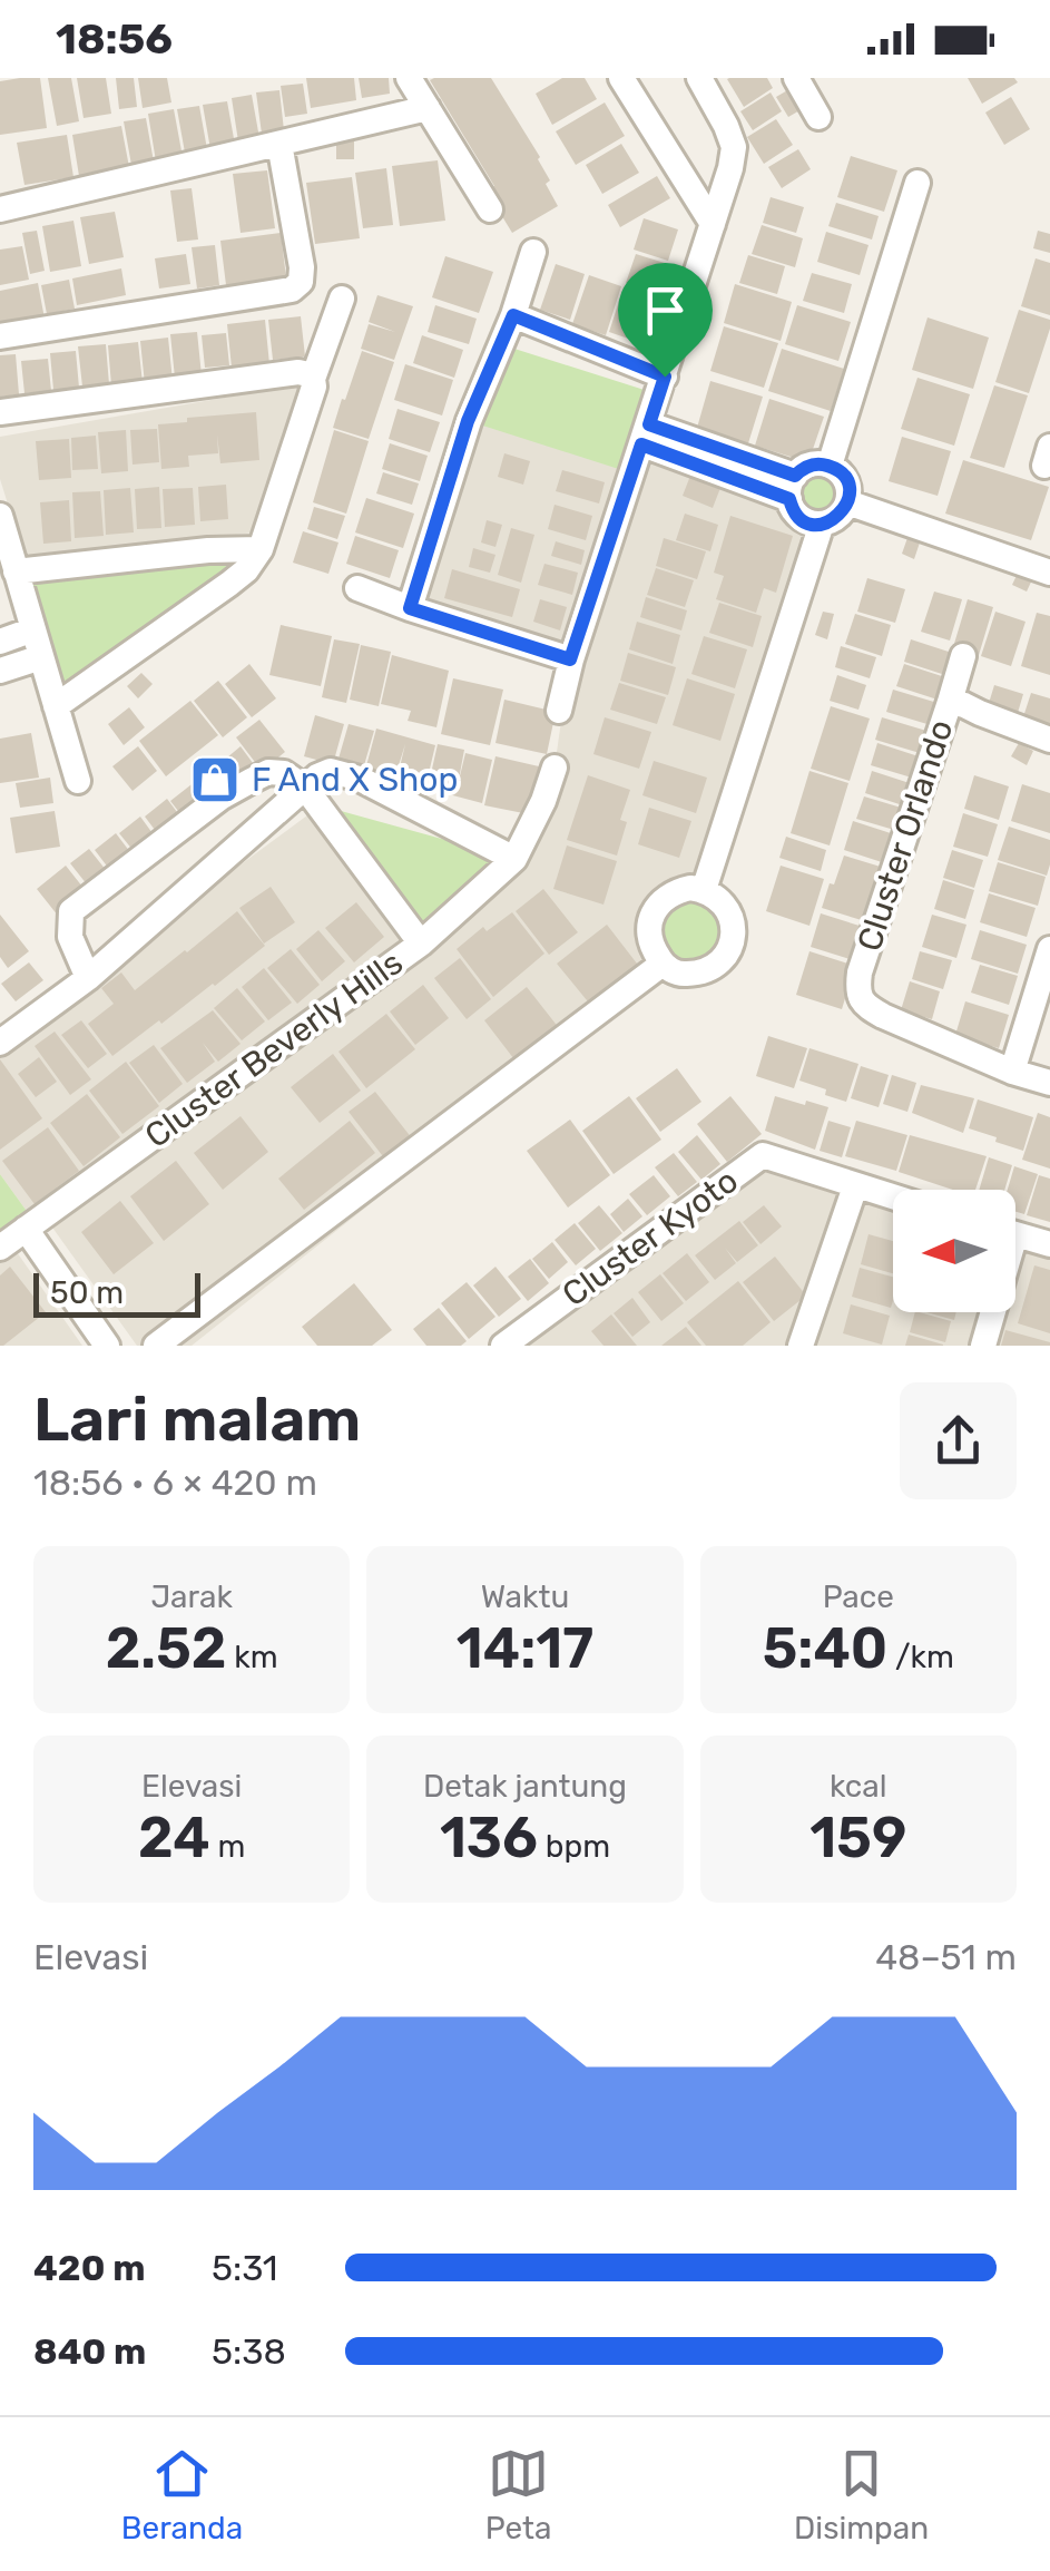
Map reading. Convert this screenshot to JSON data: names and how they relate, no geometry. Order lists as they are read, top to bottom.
{
  "streets": {
    "street": ["Cluster Orlando", "Cluster Beverly Hills", "Cluster Kyoto"]
  },
  "places": {
    "shop": ["F And X Shop"]
  },
  "scale_bar": "50 m",
  "north": "left",
  "page": {
    "status": "18:56",
    "scale": "50 m",
    "heading": ["Lari malam", "18:56 · 6 × 420 m"],
    "stats": [
      ["Jarak", "2.52 km"],
      ["Waktu", "14:17"],
      ["Pace", "5:40 /km"],
      ["Elevasi", "24 m"],
      ["Detak jantung", "136 bpm"],
      ["kcal", "159"]
    ],
    "chart": ["Elevasi", "48–51 m"],
    "list": [
      {
        "name": "420 m",
        "note": "5:31"
      },
      {
        "name": "840 m",
        "note": "5:38"
      }
    ],
    "tabs": ["Beranda", "Peta", "Disimpan"]
  }
}
